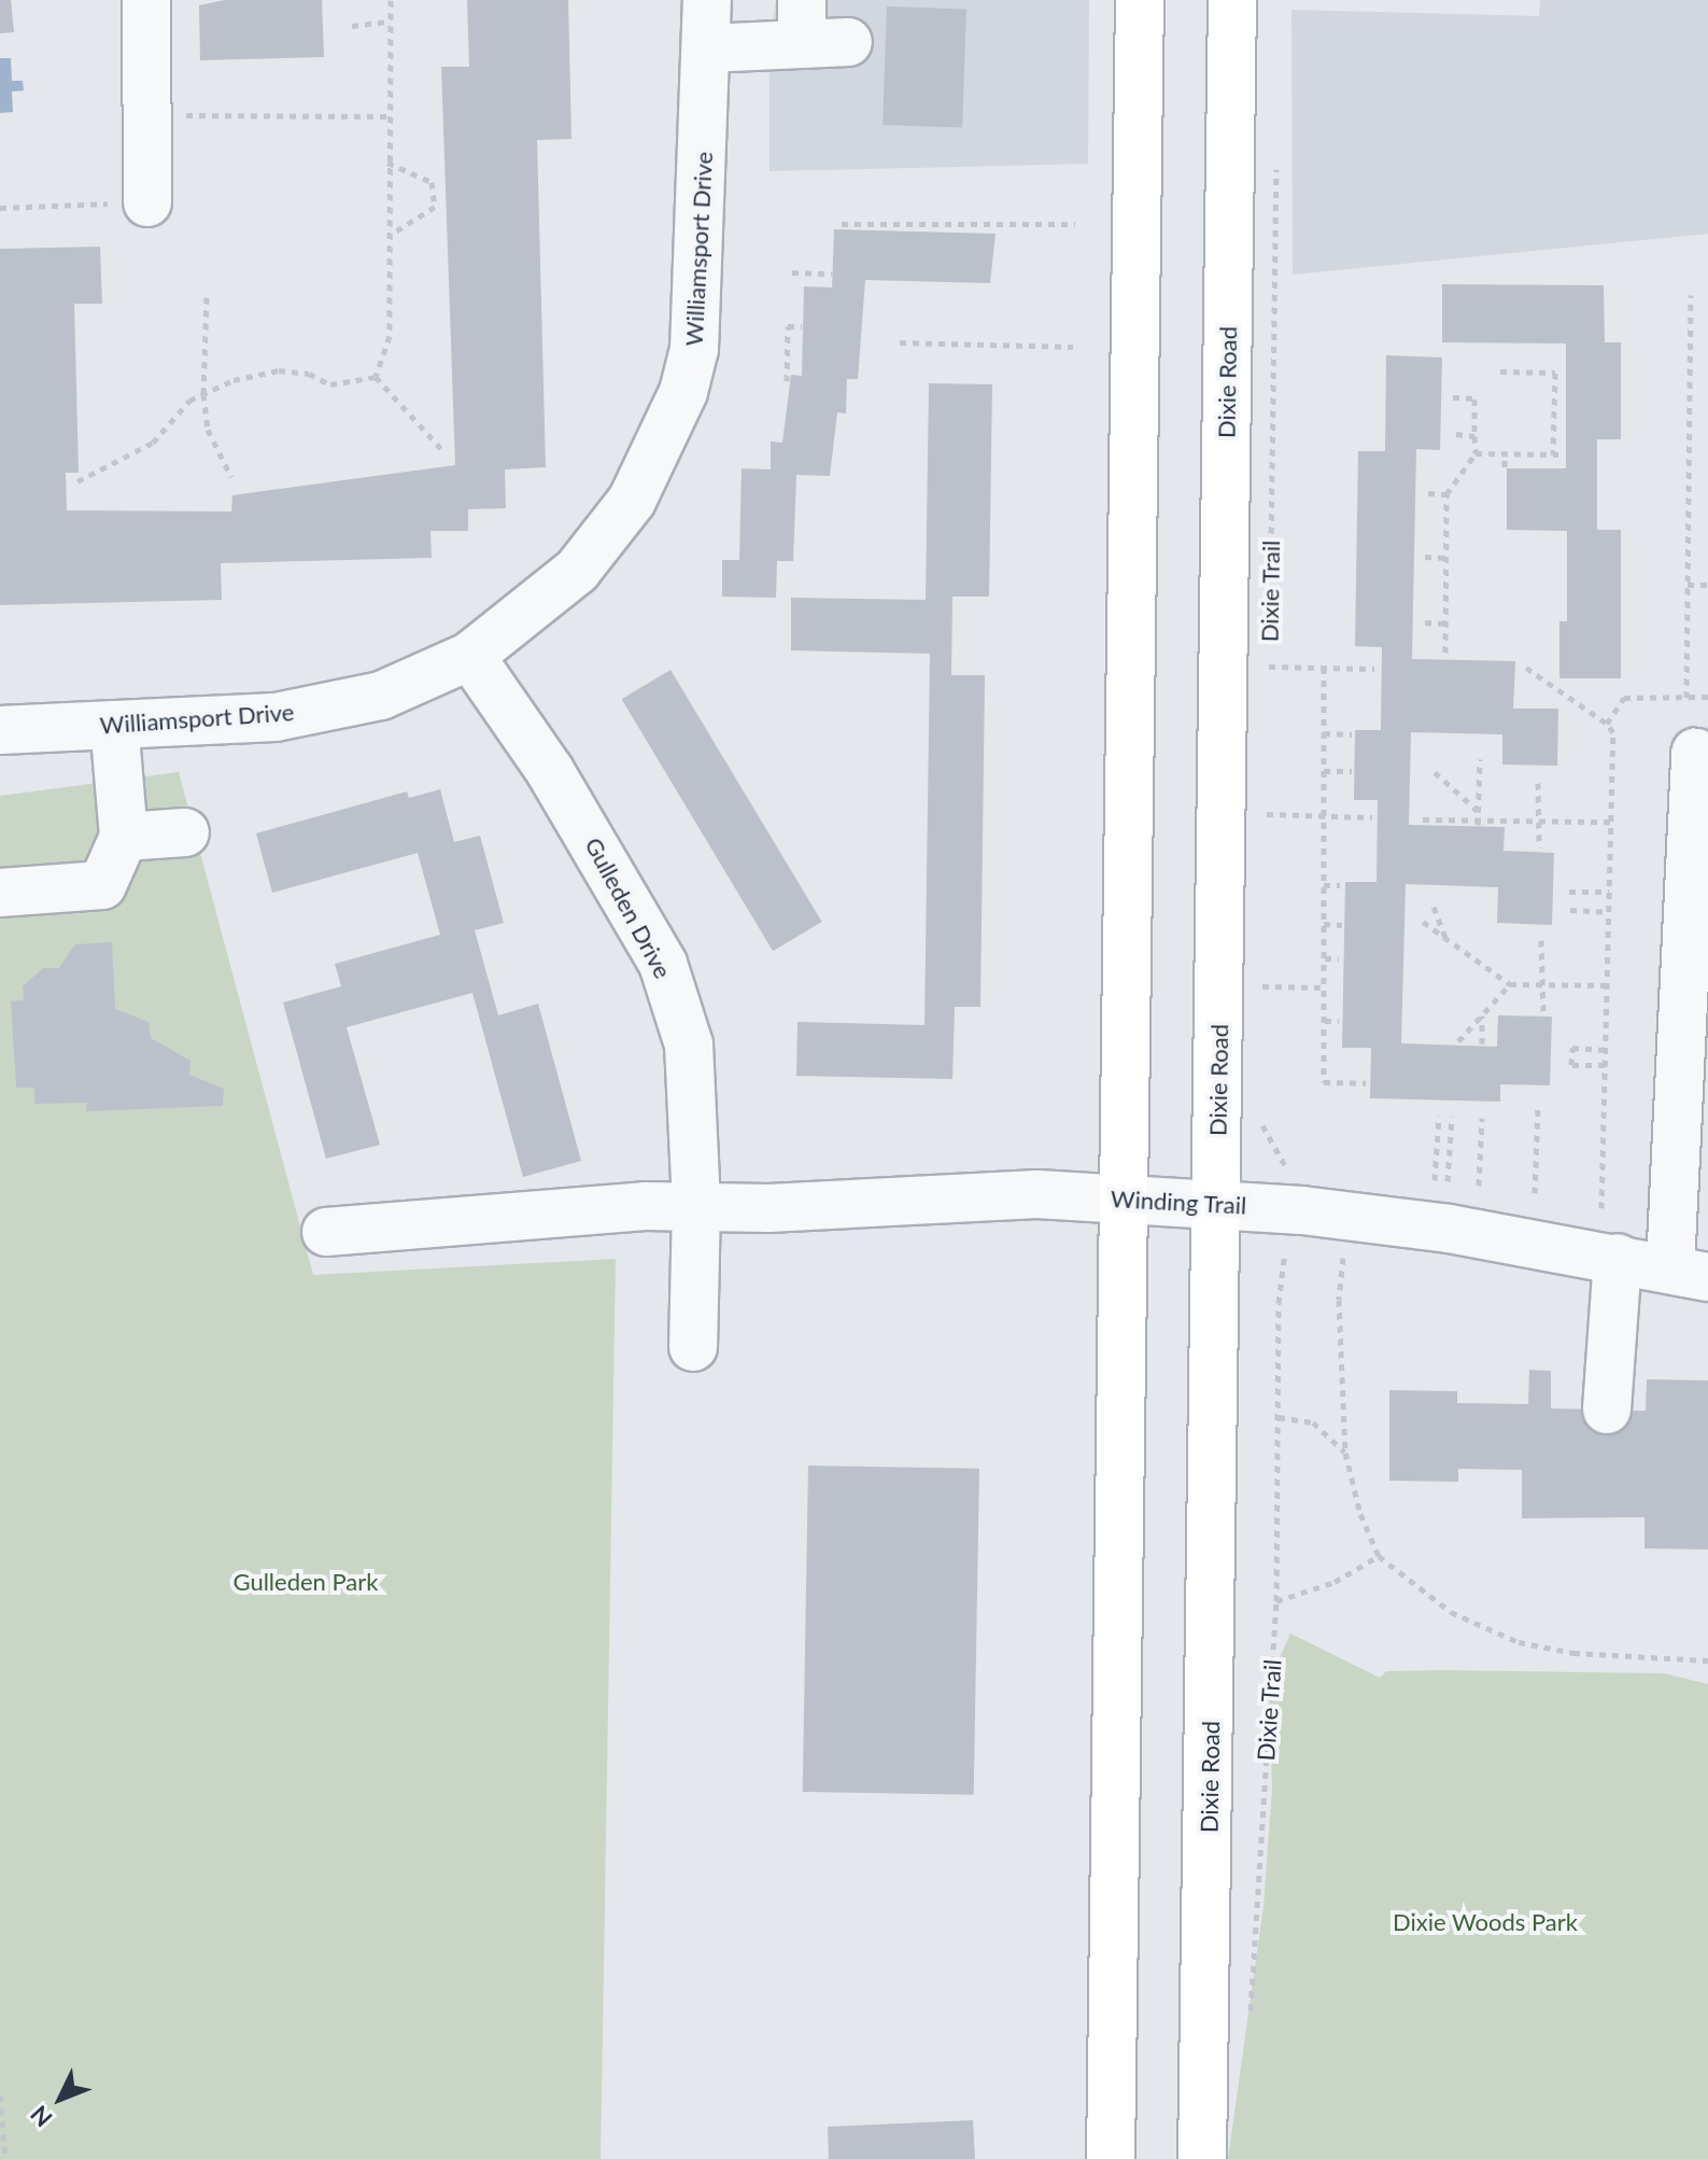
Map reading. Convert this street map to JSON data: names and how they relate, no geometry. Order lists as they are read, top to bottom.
{
  "streets": {
    "main road": ["Dixie Road"],
    "street": ["Williamsport Drive", "Gulleden Drive", "Winding Trail"],
    "path": ["Dixie Trail"]
  },
  "crossings": [
    ["Williamsport Drive", "Gulleden Drive"],
    ["Dixie Road", "Winding Trail"],
    ["Gulleden Drive", "Winding Trail"]
  ],
  "parks": ["Gulleden Park", "Dixie Woods Park"],
  "north": "bottom left"
}
